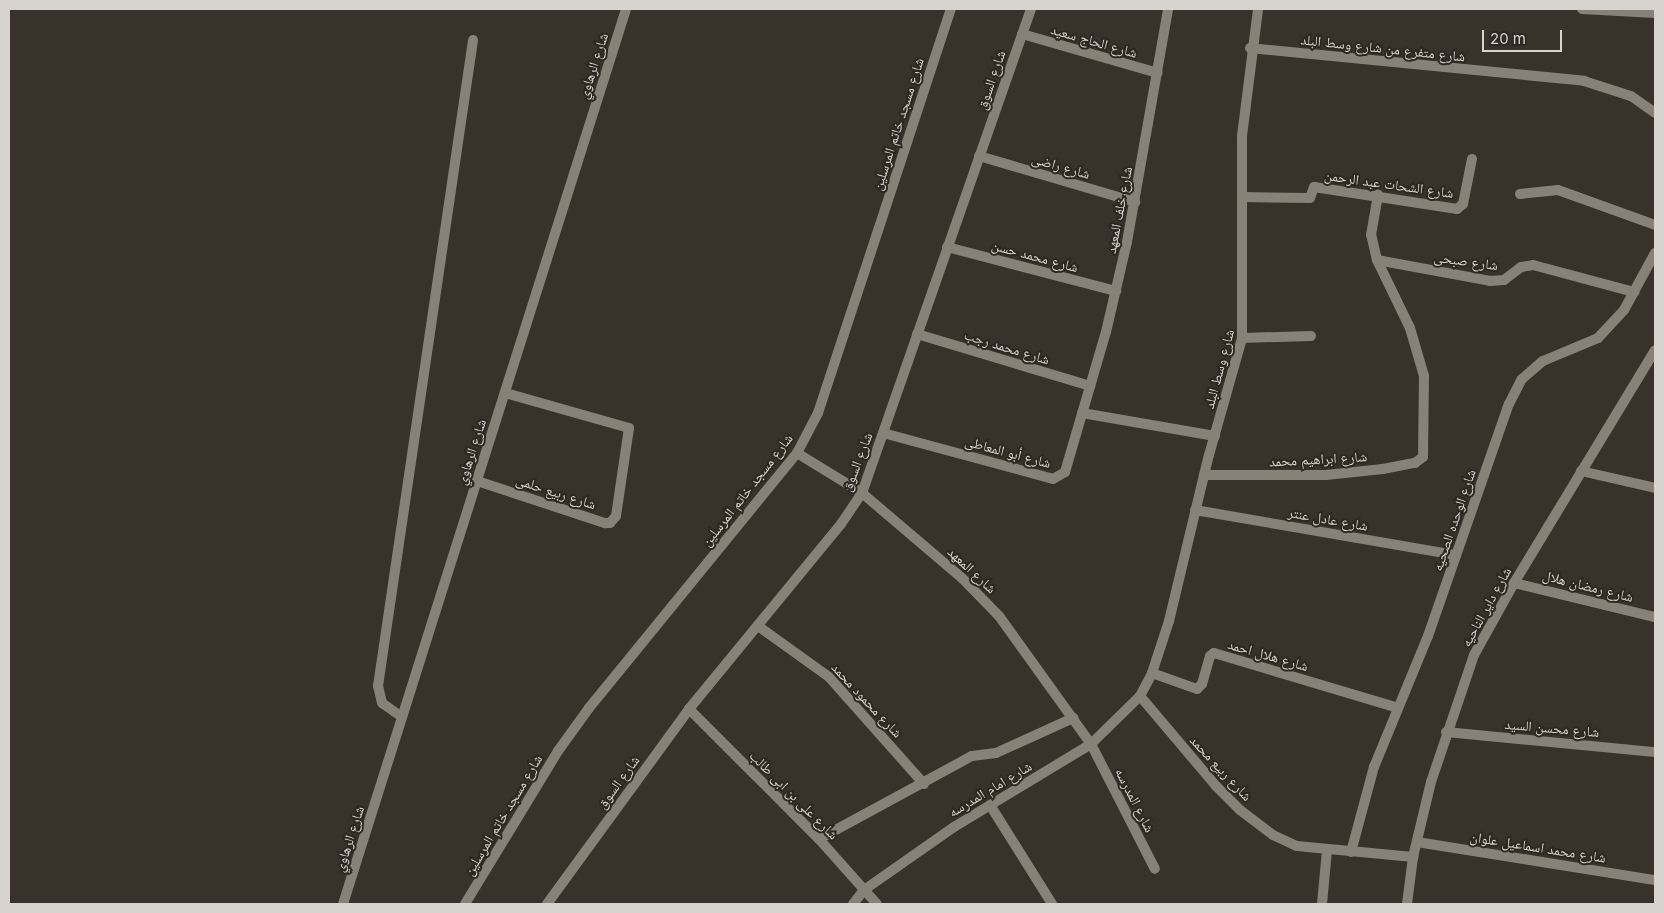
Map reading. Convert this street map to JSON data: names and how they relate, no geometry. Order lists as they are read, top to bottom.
{
  "streets": {
    "street": [
      "شارع الحاج سعيد",
      "شارع متفرع من شارع وسط البلد",
      "شارع الرهاوي",
      "شارع السوق",
      "شارع مسجد خاتم المرسلين",
      "شارع راضى",
      "شارع الشحات عبد الرحمن",
      "شارع خلف المعهد",
      "شارع محمد حسن",
      "شارع صبحى",
      "شارع محمد رجب",
      "شارع وسط البلد",
      "شارع أبو المعاطى",
      "شارع ابراهيم محمد",
      "شارع ربيع حلمى",
      "شارع عادل عنتر",
      "شارع الوحده الصحيه",
      "شارع المعهد",
      "شارع رمضان هلال",
      "شارع داير الناحيه",
      "شارع هلال احمد",
      "شارع محمود محمد",
      "شارع محسن السيد",
      "شارع ربيع محمد",
      "شارع امام المدرسه",
      "شارع على بن ابى طالب",
      "شارع المدرسه",
      "شارع محمد اسماعيل علوان"
    ]
  },
  "crossings": [
    ["شارع الحاج سعيد", "شارع السوق"],
    ["شارع الحاج سعيد", "شارع خلف المعهد"],
    ["شارع متفرع من شارع وسط البلد", "شارع وسط البلد"],
    ["شارع الرهاوي", "شارع ربيع حلمى"],
    ["شارع السوق", "شارع راضى"],
    ["شارع السوق", "شارع محمد حسن"],
    ["شارع السوق", "شارع محمد رجب"],
    ["شارع السوق", "شارع أبو المعاطى"],
    ["شارع السوق", "شارع المعهد"],
    ["شارع السوق", "شارع محمود محمد"],
    ["شارع السوق", "شارع على بن ابى طالب"],
    ["شارع مسجد خاتم المرسلين", "شارع المعهد"],
    ["شارع راضى", "شارع خلف المعهد"],
    ["شارع الشحات عبد الرحمن", "شارع وسط البلد"],
    ["شارع خلف المعهد", "شارع محمد حسن"],
    ["شارع خلف المعهد", "شارع محمد رجب"],
    ["شارع خلف المعهد", "شارع أبو المعاطى"],
    ["شارع صبحى", "شارع ابراهيم محمد"],
    ["شارع صبحى", "شارع الوحده الصحيه"],
    ["شارع وسط البلد", "شارع ابراهيم محمد"],
    ["شارع وسط البلد", "شارع عادل عنتر"],
    ["شارع وسط البلد", "شارع هلال احمد"],
    ["شارع وسط البلد", "شارع ربيع محمد"],
    ["شارع وسط البلد", "شارع امام المدرسه"],
    ["شارع عادل عنتر", "شارع الوحده الصحيه"],
    ["شارع الوحده الصحيه", "شارع هلال احمد"],
    ["شارع الوحده الصحيه", "شارع ربيع محمد"],
    ["شارع المعهد", "شارع امام المدرسه"],
    ["شارع المعهد", "شارع المدرسه"],
    ["شارع رمضان هلال", "شارع داير الناحيه"],
    ["شارع داير الناحيه", "شارع محسن السيد"],
    ["شارع داير الناحيه", "شارع ربيع محمد"],
    ["شارع داير الناحيه", "شارع محمد اسماعيل علوان"],
    ["شارع ربيع محمد", "شارع امام المدرسه"],
    ["شارع امام المدرسه", "شارع على بن ابى طالب"],
    ["شارع امام المدرسه", "شارع المدرسه"]
  ],
  "scale_bar": "20 m"
}
